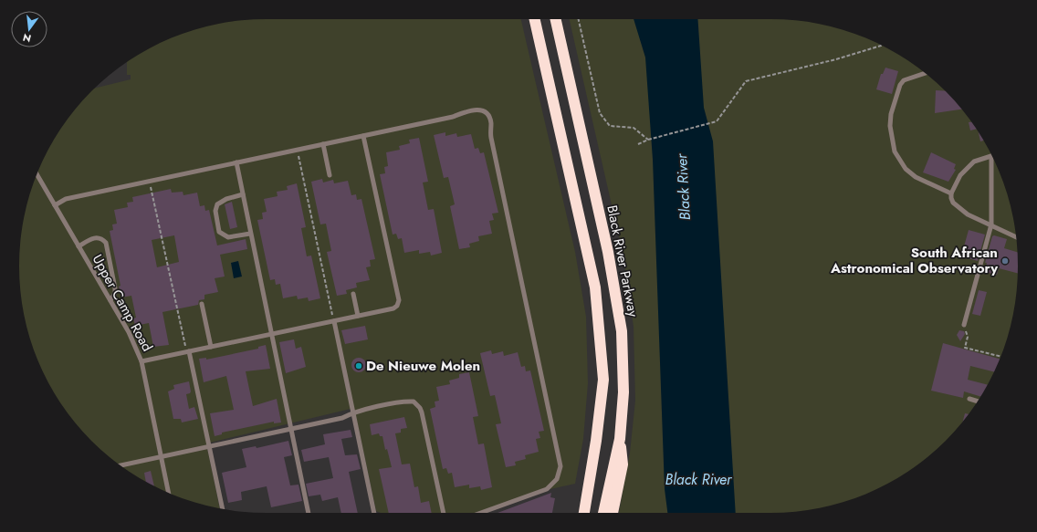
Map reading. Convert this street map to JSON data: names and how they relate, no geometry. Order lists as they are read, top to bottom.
{
  "streets": {
    "highway": ["Black River Parkway"],
    "lane": ["Upper Camp Road"]
  },
  "water": ["Black River"],
  "places": ["South African Astronomical Observatory", "De Nieuwe Molen"],
  "north": "bottom"
}
